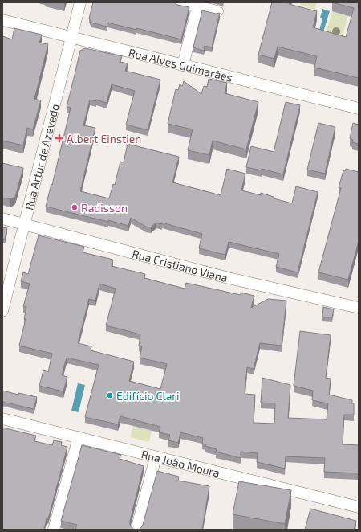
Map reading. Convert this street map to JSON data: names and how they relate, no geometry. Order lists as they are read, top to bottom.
{
  "streets": {
    "street": [
      "Rua Alves Guimarães",
      "Rua Artur de Azevedo",
      "Rua Cristiano Viana",
      "Rua João Moura"
    ]
  },
  "crossings": [
    ["Rua Alves Guimarães", "Rua Artur de Azevedo"],
    ["Rua Artur de Azevedo", "Rua Cristiano Viana"]
  ],
  "places": {
    "health": ["Albert Einstien"],
    "other": ["Radisson", "Edifício Clari"]
  }
}
